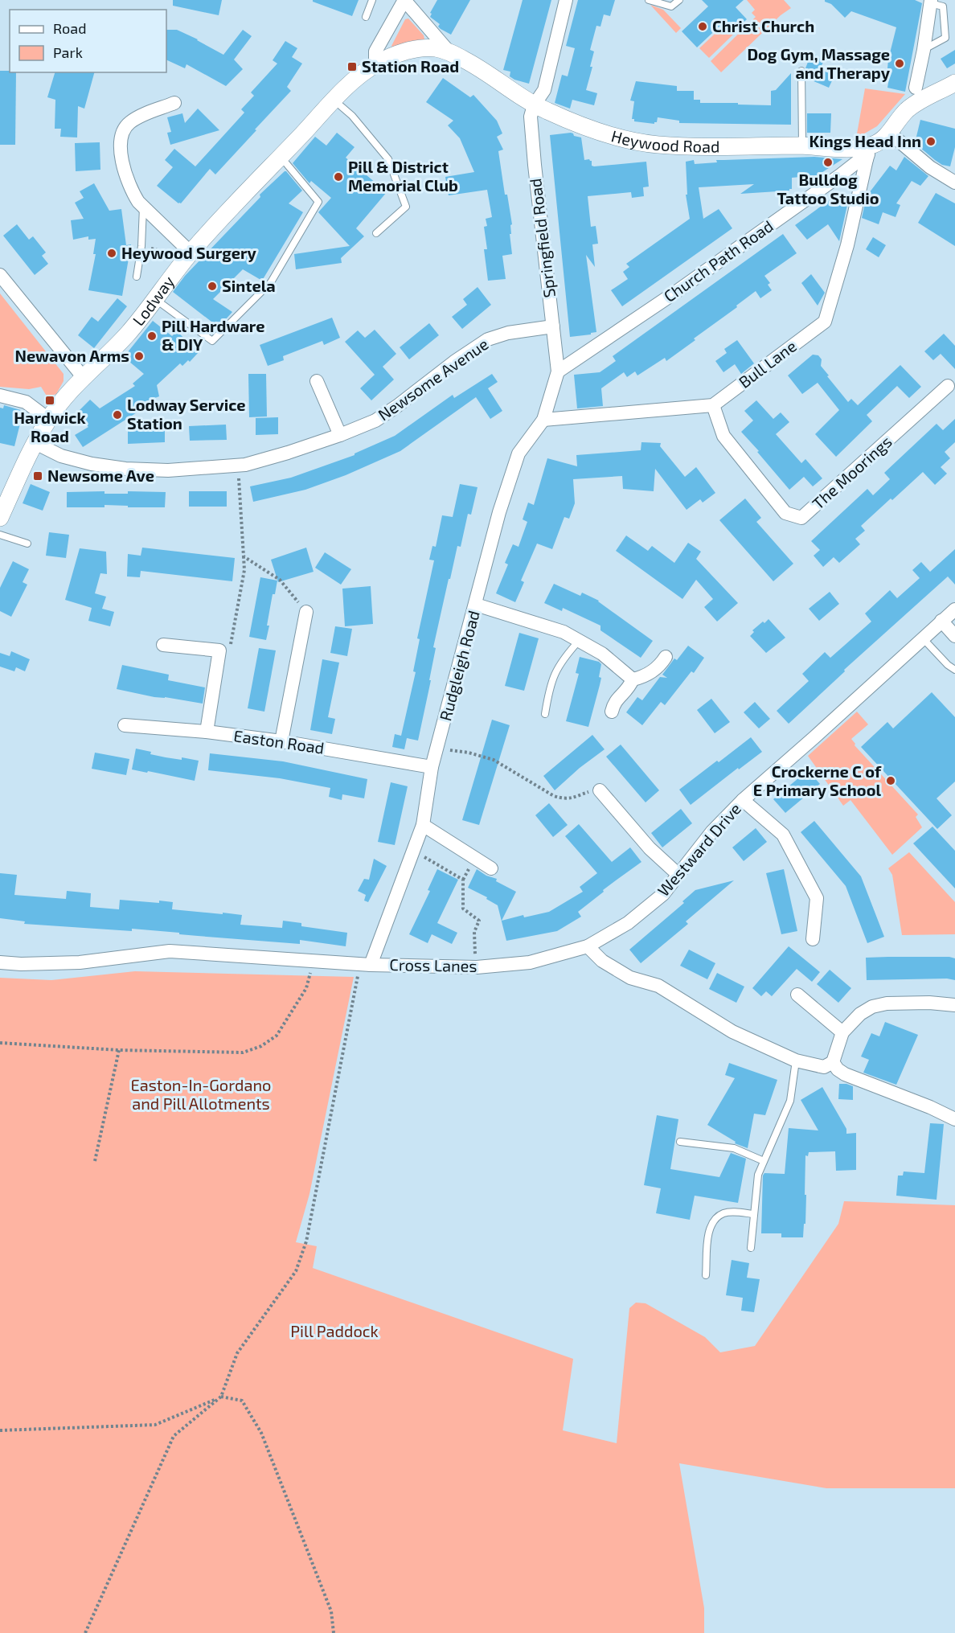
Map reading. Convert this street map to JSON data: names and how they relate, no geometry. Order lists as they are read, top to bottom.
{
  "streets": {
    "street": [
      "Heywood Road",
      "Springfield Road",
      "Church Path Road",
      "Lodway",
      "Bull Lane",
      "Newsome Avenue",
      "The Moorings",
      "Rudgleigh Road",
      "Easton Road",
      "Westward Drive",
      "Cross Lanes"
    ]
  },
  "crossings": [
    ["Heywood Road", "Springfield Road"],
    ["Heywood Road", "Church Path Road"],
    ["Heywood Road", "Lodway"],
    ["Heywood Road", "Bull Lane"],
    ["Springfield Road", "Church Path Road"],
    ["Springfield Road", "Newsome Avenue"],
    ["Springfield Road", "Rudgleigh Road"],
    ["Church Path Road", "Bull Lane"],
    ["Church Path Road", "Rudgleigh Road"],
    ["Lodway", "Newsome Avenue"],
    ["Bull Lane", "The Moorings"],
    ["Rudgleigh Road", "Easton Road"],
    ["Rudgleigh Road", "Cross Lanes"],
    ["Westward Drive", "Cross Lanes"]
  ],
  "parks": ["Easton-In-Gordano and Pill Allotments", "Pill Paddock"],
  "places": {
    "other": [
      "Christ Church",
      "Dog Gym, Massage and Therapy",
      "Kings Head Inn",
      "Bulldog Tattoo Studio",
      "Pill & District Memorial Club",
      "Heywood Surgery",
      "Sintela",
      "Pill Hardware & DIY",
      "Newavon Arms",
      "Lodway Service Station",
      "Crockerne C of E Primary School"
    ],
    "transit": ["Station Road", "Hardwick Road", "Newsome Ave"]
  },
  "legend": ["Road", "Park"]
}
